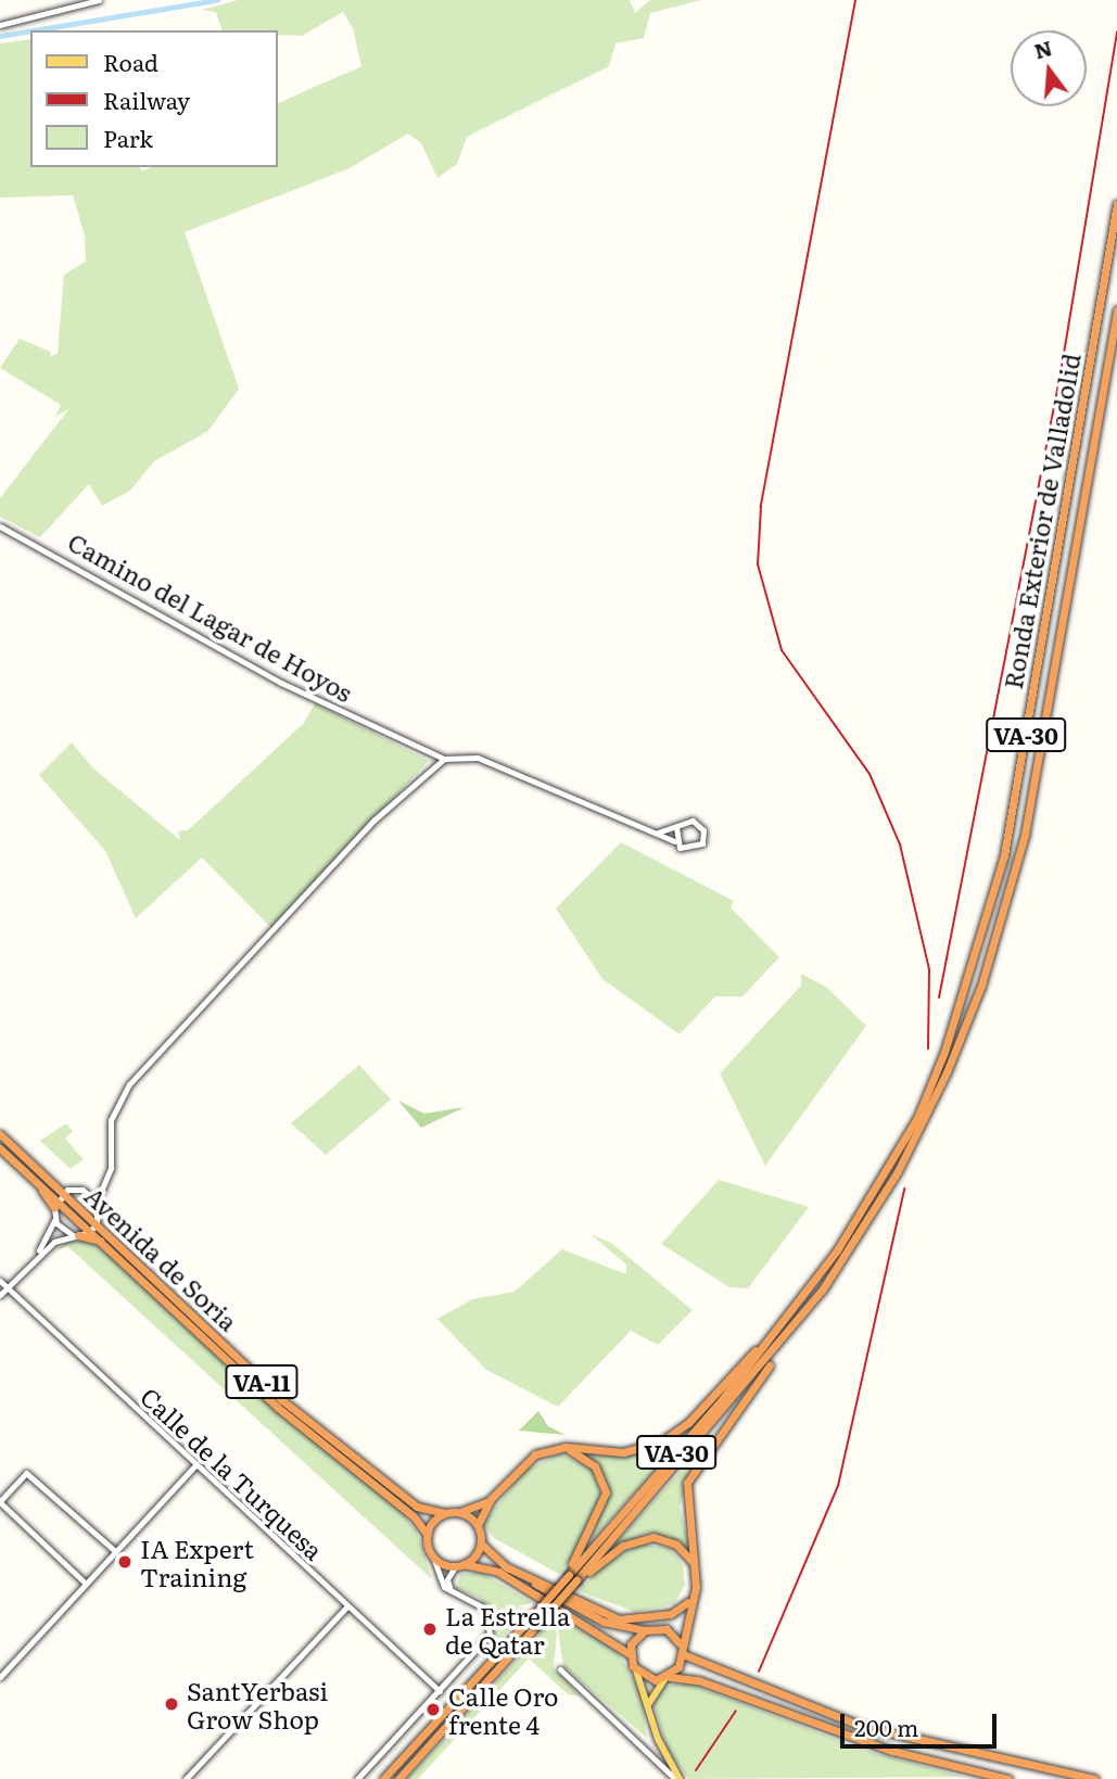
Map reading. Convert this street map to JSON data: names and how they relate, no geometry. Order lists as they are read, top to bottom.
{
  "streets": {
    "highway": [
      "Ronda Exterior de Valladolid",
      "VA-30",
      "Avenida de Soria",
      "VA-11"
    ],
    "street": ["Camino del Lagar de Hoyos", "Calle de la Turquesa"]
  },
  "crossings": [
    ["Avenida de Soria", "VA-11"]
  ],
  "places": [
    "IA Expert Training",
    "La Estrella de Qatar",
    "SantYerbasi Grow Shop",
    "Calle Oro frente 4"
  ],
  "legend": ["Road", "Railway", "Park"],
  "scale_bar": "200 m",
  "north": "top"
}
